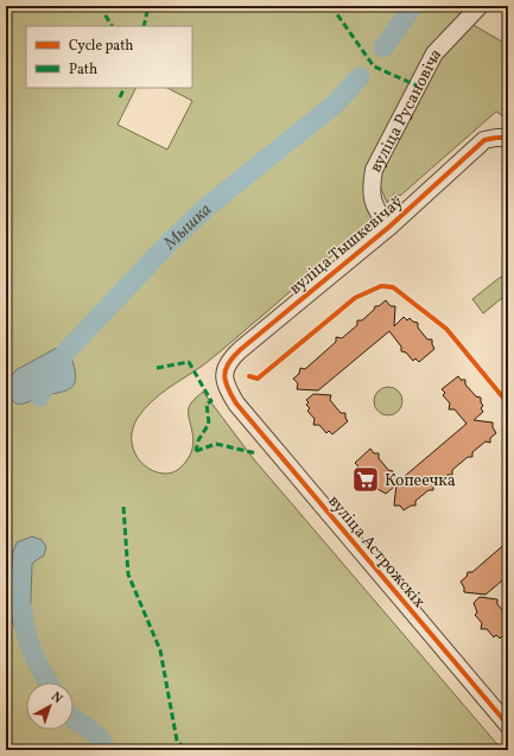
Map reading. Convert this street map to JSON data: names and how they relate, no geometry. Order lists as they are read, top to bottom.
{
  "streets": {
    "street": ["вуліца Русановіча", "вуліца Тышкевічаў", "вуліца Астрожскіх"]
  },
  "crossings": [
    ["вуліца Русановіча", "вуліца Тышкевічаў"],
    ["вуліца Тышкевічаў", "вуліца Астрожскіх"]
  ],
  "water": ["Мышка"],
  "places": {
    "supermarket": ["Копеечка"]
  },
  "legend": ["Cycle path", "Path"],
  "north": "top right"
}
